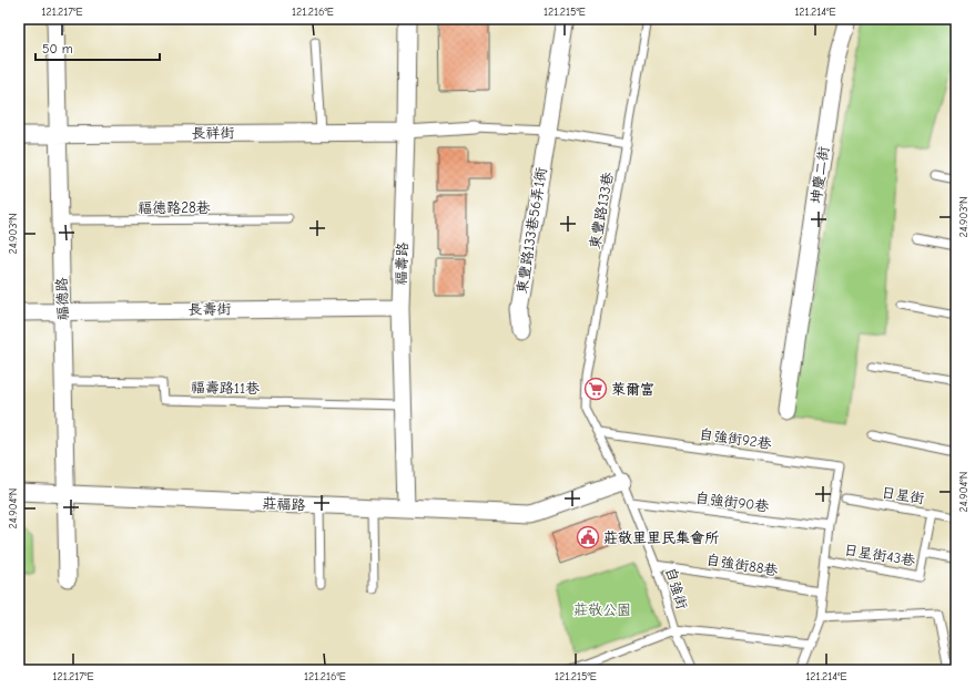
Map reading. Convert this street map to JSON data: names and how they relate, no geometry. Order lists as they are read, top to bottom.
{
  "streets": {
    "street": [
      "長祥街",
      "坤慶二街",
      "東豐路133巷56弄1衖",
      "福壽路",
      "福德路",
      "長壽街",
      "莊福路"
    ],
    "lane": [
      "福德路28巷",
      "東豐路133巷",
      "福壽路11巷",
      "自強街92巷",
      "日星街",
      "自強街90巷",
      "日星街43巷",
      "自強街88巷",
      "自強街"
    ]
  },
  "crossings": [
    ["長祥街", "福壽路"],
    ["長祥街", "福德路"],
    ["福德路28巷", "福德路"],
    ["東豐路133巷", "自強街"],
    ["福壽路", "長壽街"],
    ["福壽路", "福壽路11巷"],
    ["福壽路", "莊福路"],
    ["福德路", "長壽街"],
    ["福德路", "福壽路11巷"],
    ["福德路", "莊福路"],
    ["自強街92巷", "自強街90巷"],
    ["自強街92巷", "自強街"],
    ["日星街", "日星街43巷"],
    ["自強街90巷", "自強街"],
    ["莊福路", "自強街"],
    ["自強街88巷", "自強街"]
  ],
  "parks": ["莊敬公園"],
  "places": {
    "supermarket": ["萊爾富"],
    "public building": ["莊敬里里民集會所"]
  },
  "scale_bar": "50 m",
  "coordinates": [
    "121.217°E",
    "121.216°E",
    "121.215°E",
    "121.214°E",
    "24.903°N",
    "24.904°N"
  ]
}
